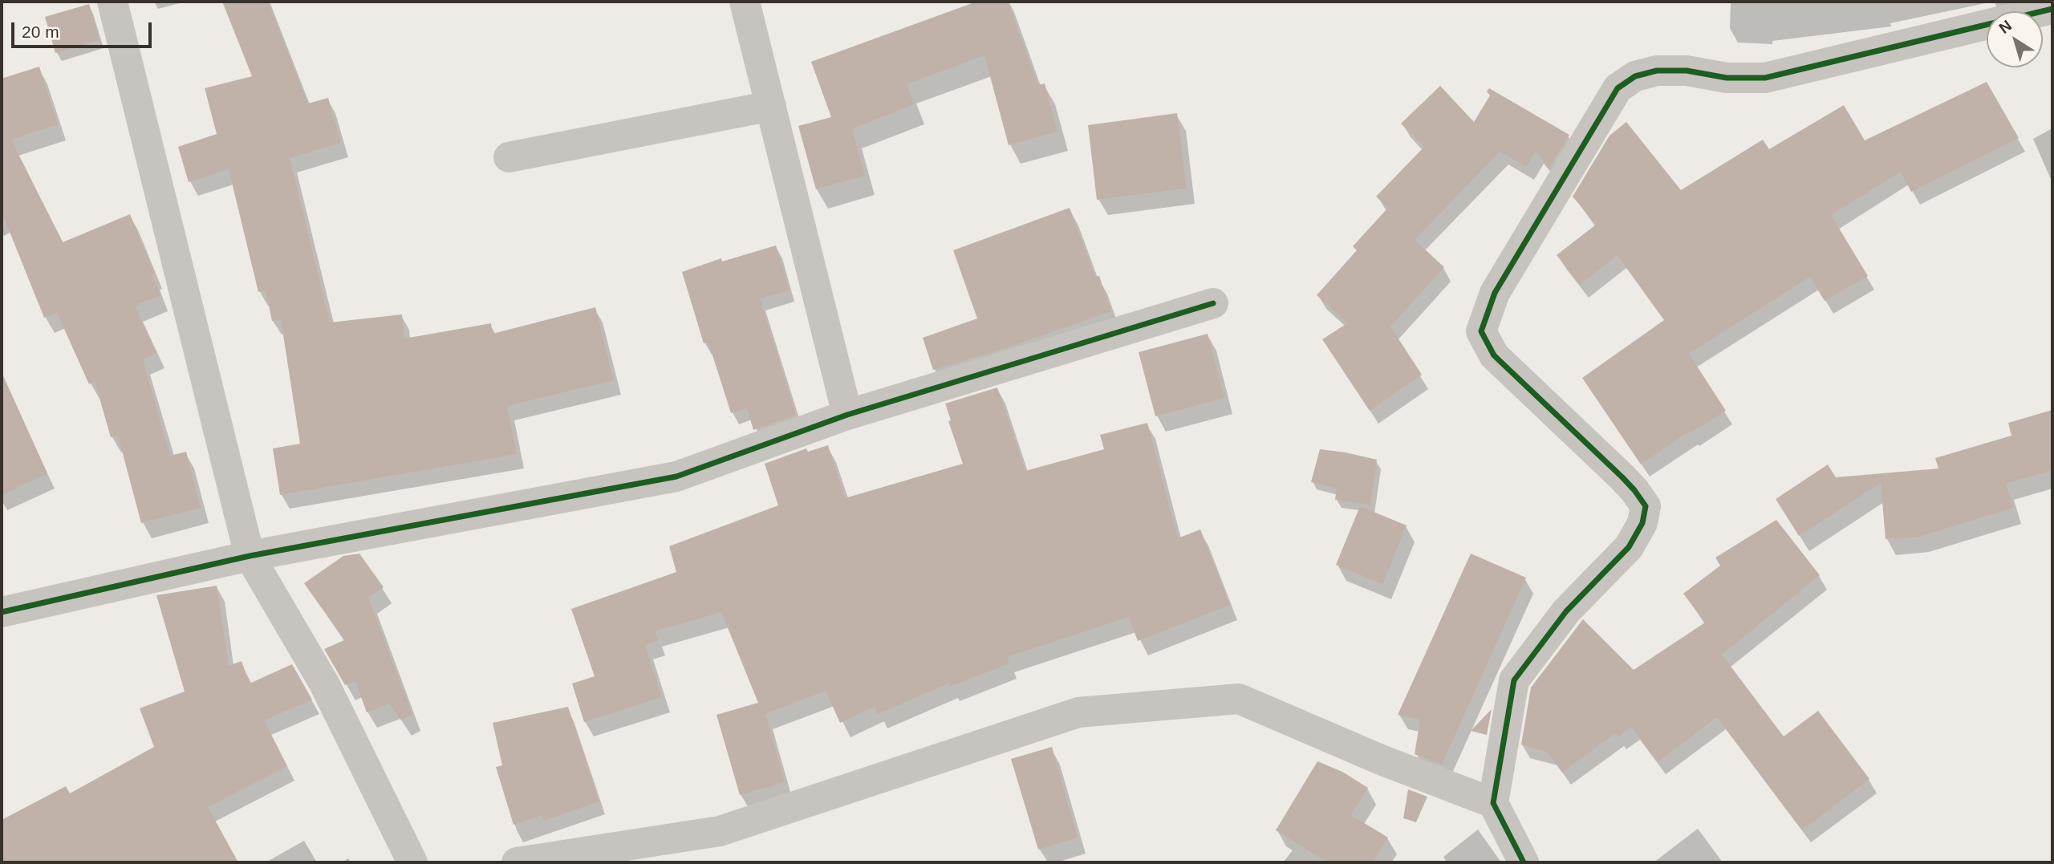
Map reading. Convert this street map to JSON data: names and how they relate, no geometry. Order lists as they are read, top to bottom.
{
  "scale_bar": "20 m",
  "north": "top left"
}
